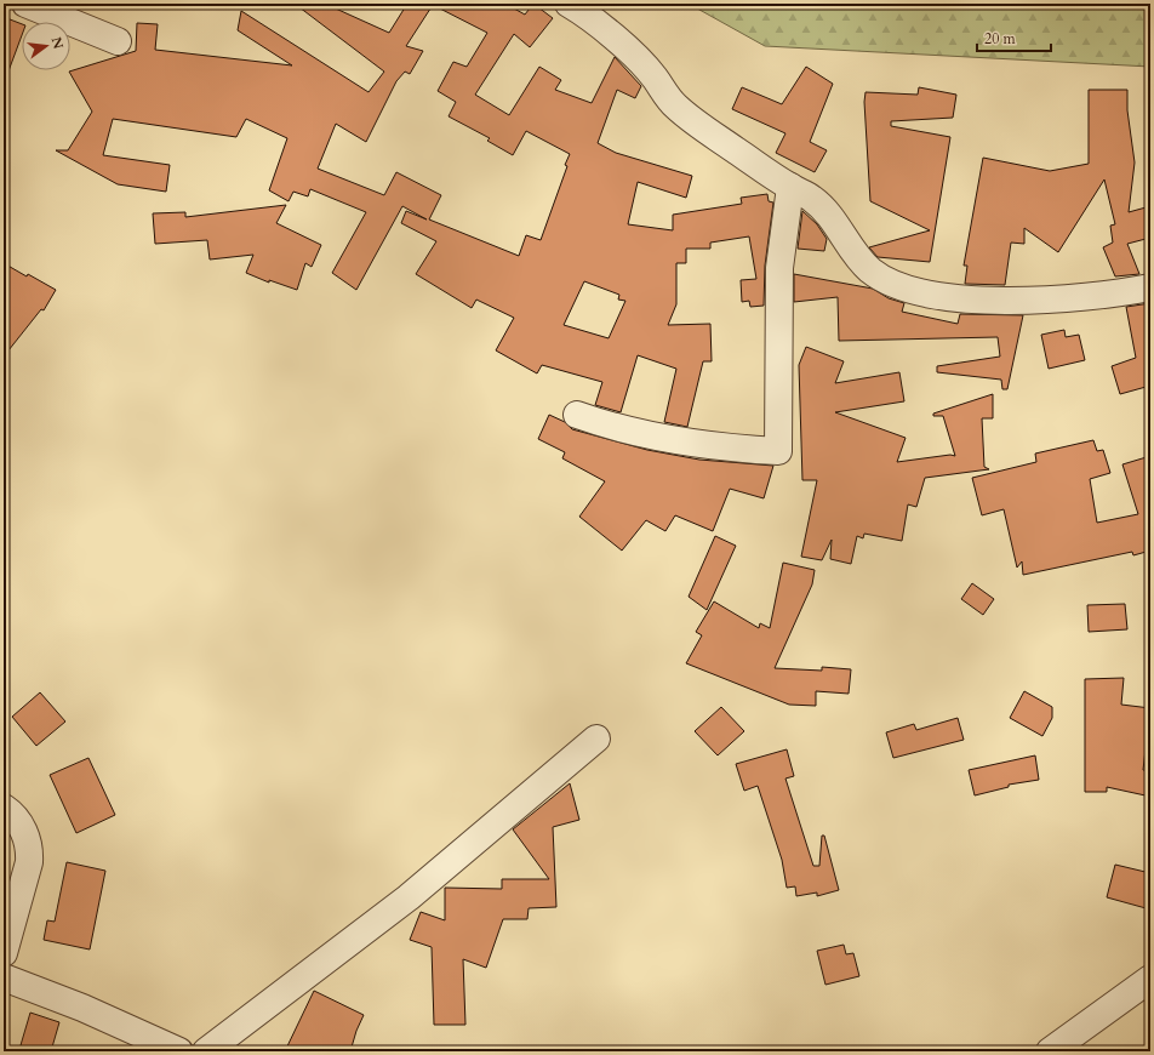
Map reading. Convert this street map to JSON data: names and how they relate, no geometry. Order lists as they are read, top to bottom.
{
  "scale_bar": "20 m",
  "north": "right"
}
